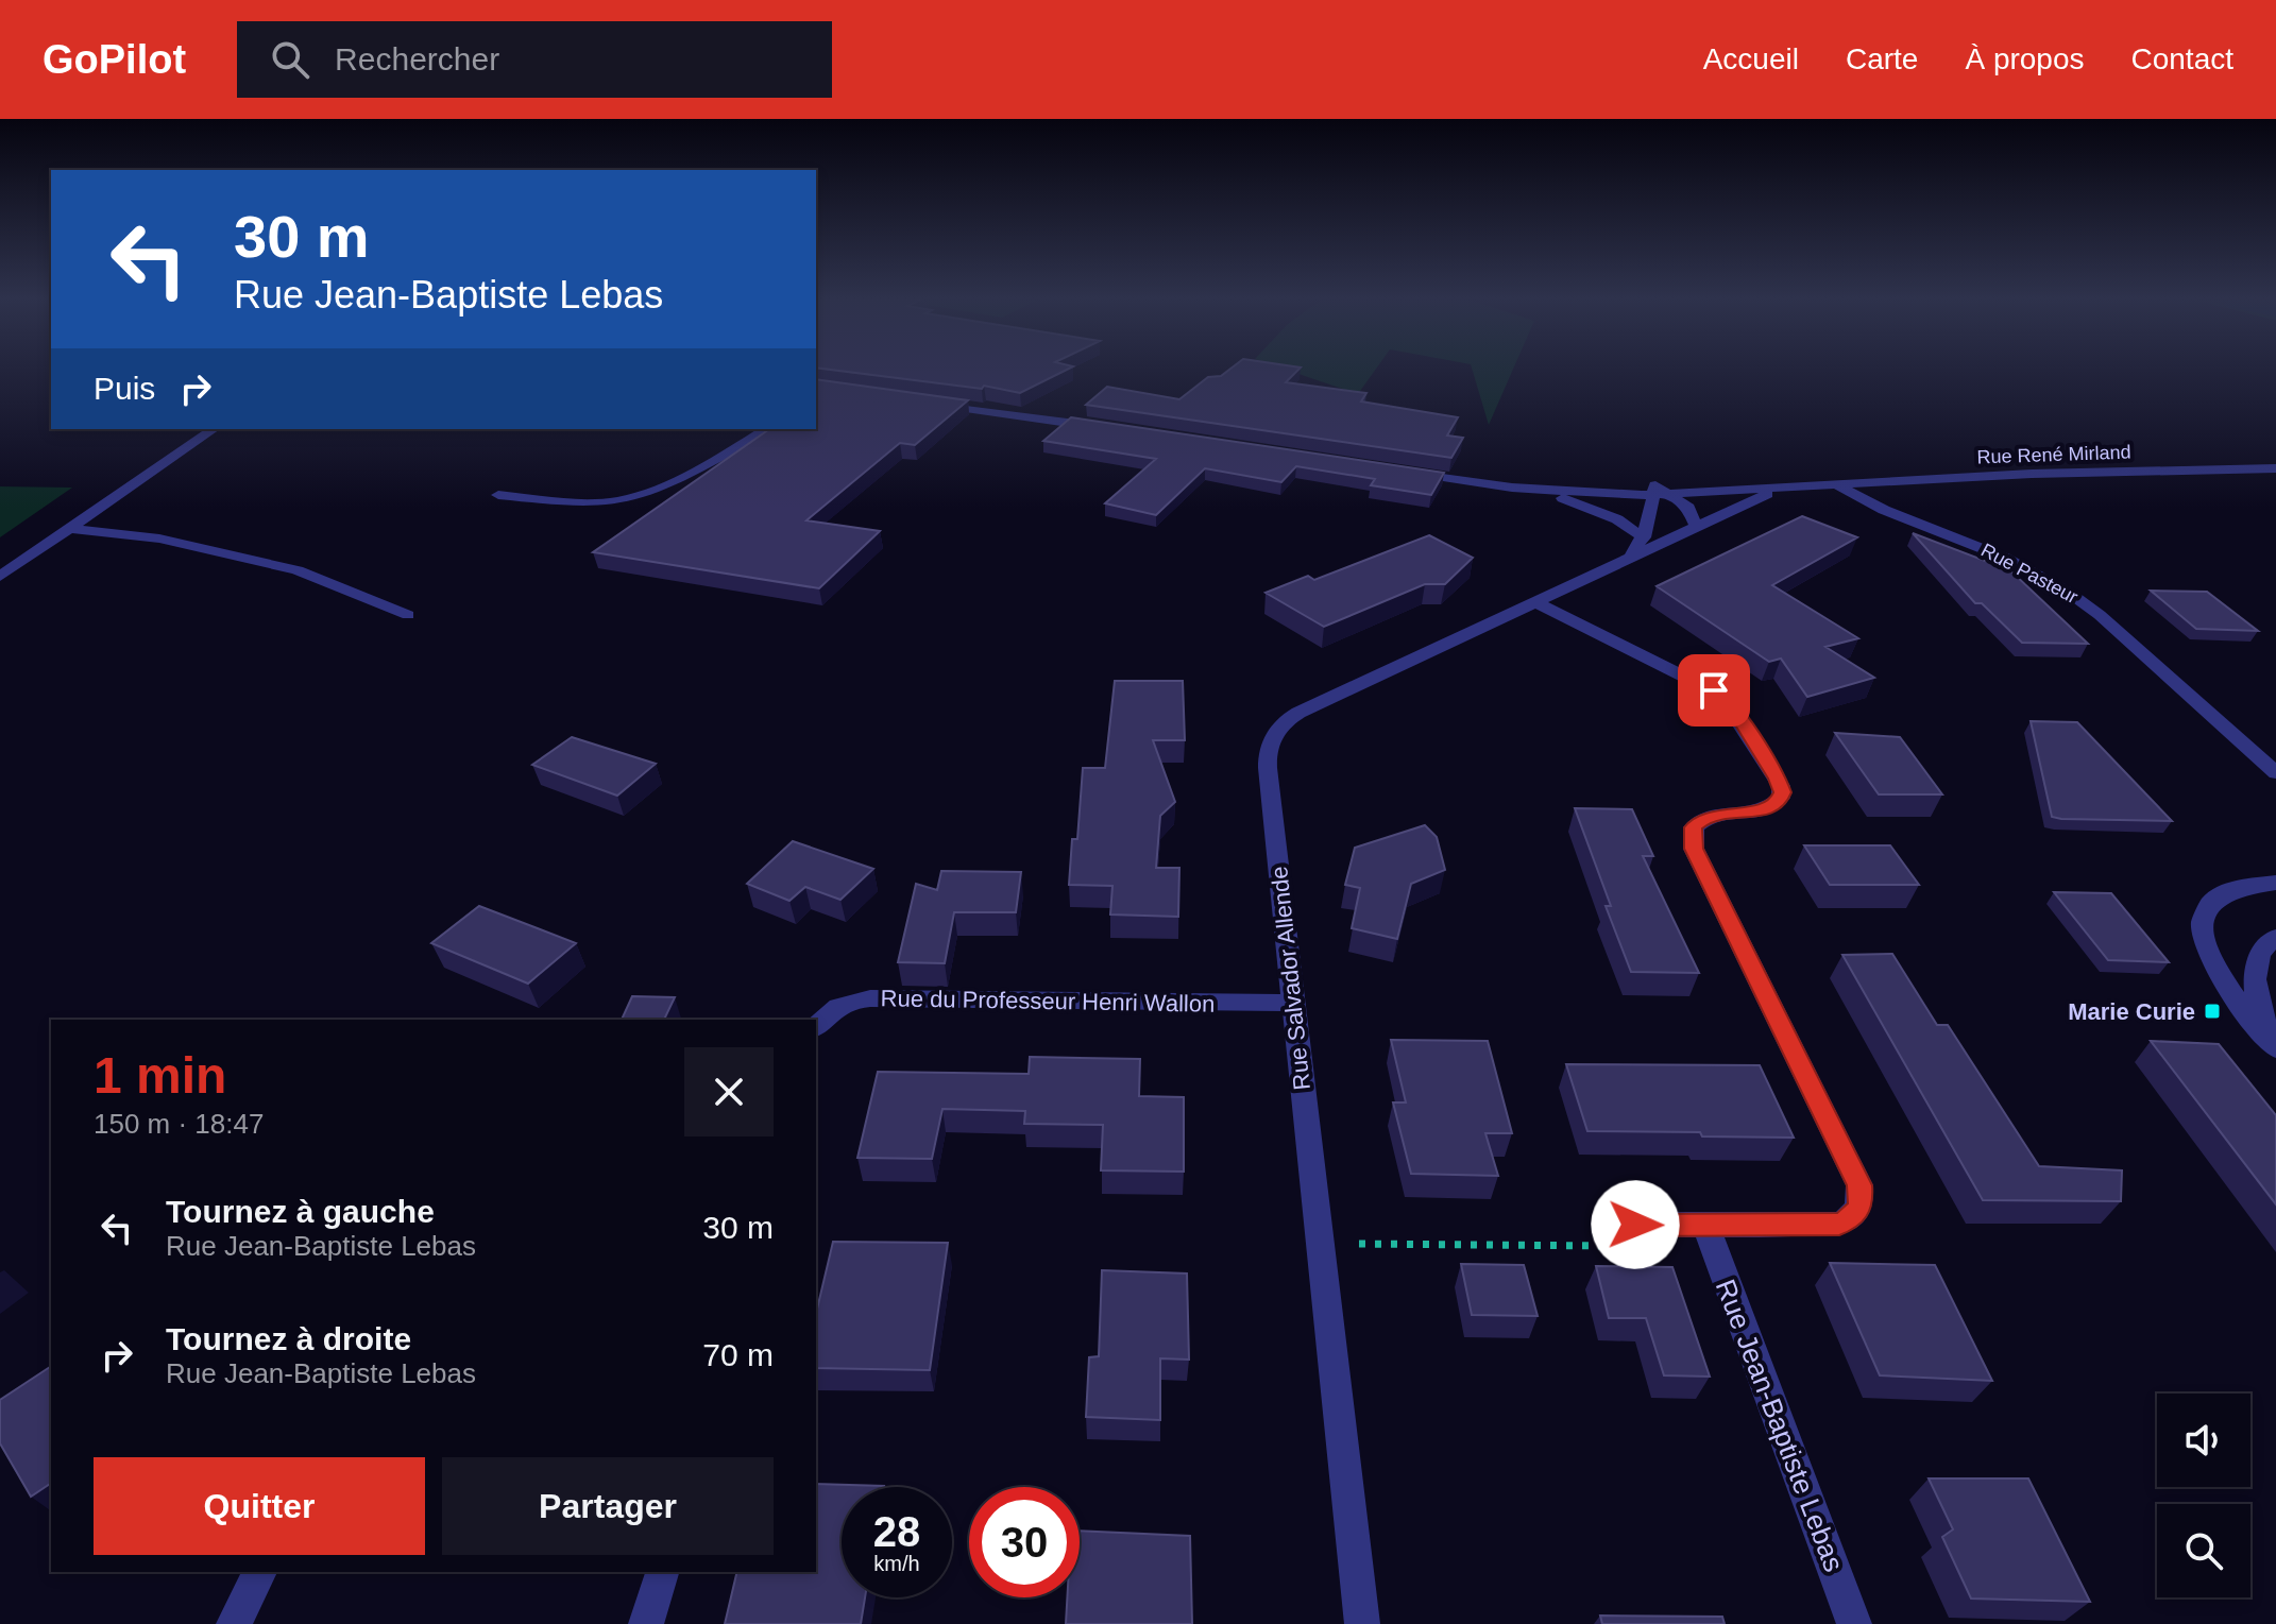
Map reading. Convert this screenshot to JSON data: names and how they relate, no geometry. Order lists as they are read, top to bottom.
{
  "streets": {
    "street": [
      "Rue René Mirland",
      "Rue Pasteur",
      "Rue Salvador Allende",
      "Rue du Professeur Henri Wallon",
      "Rue Jean-Baptiste Lebas"
    ]
  },
  "crossings": [
    ["Rue René Mirland", "Rue Pasteur"],
    ["Rue René Mirland", "Rue Salvador Allende"],
    ["Rue Salvador Allende", "Rue du Professeur Henri Wallon"]
  ],
  "places": {
    "transit": ["Marie Curie"]
  },
  "page": {
    "header": "GoPilot",
    "search": "Rechercher",
    "nav": [
      "Accueil",
      "Carte",
      "À propos",
      "Contact"
    ],
    "turn": ["30 m", "Rue Jean-Baptiste Lebas"],
    "then": "Puis",
    "heading": ["1 min", "150 m · 18:47"],
    "list": [
      {
        "name": "Tournez à gauche",
        "note": "Rue Jean-Baptiste Lebas",
        "value": "30 m"
      },
      {
        "name": "Tournez à droite",
        "note": "Rue Jean-Baptiste Lebas",
        "value": "70 m"
      }
    ],
    "buttons": ["Quitter", "Partager"],
    "speed": "28 km/h",
    "limit": "30"
  }
}
